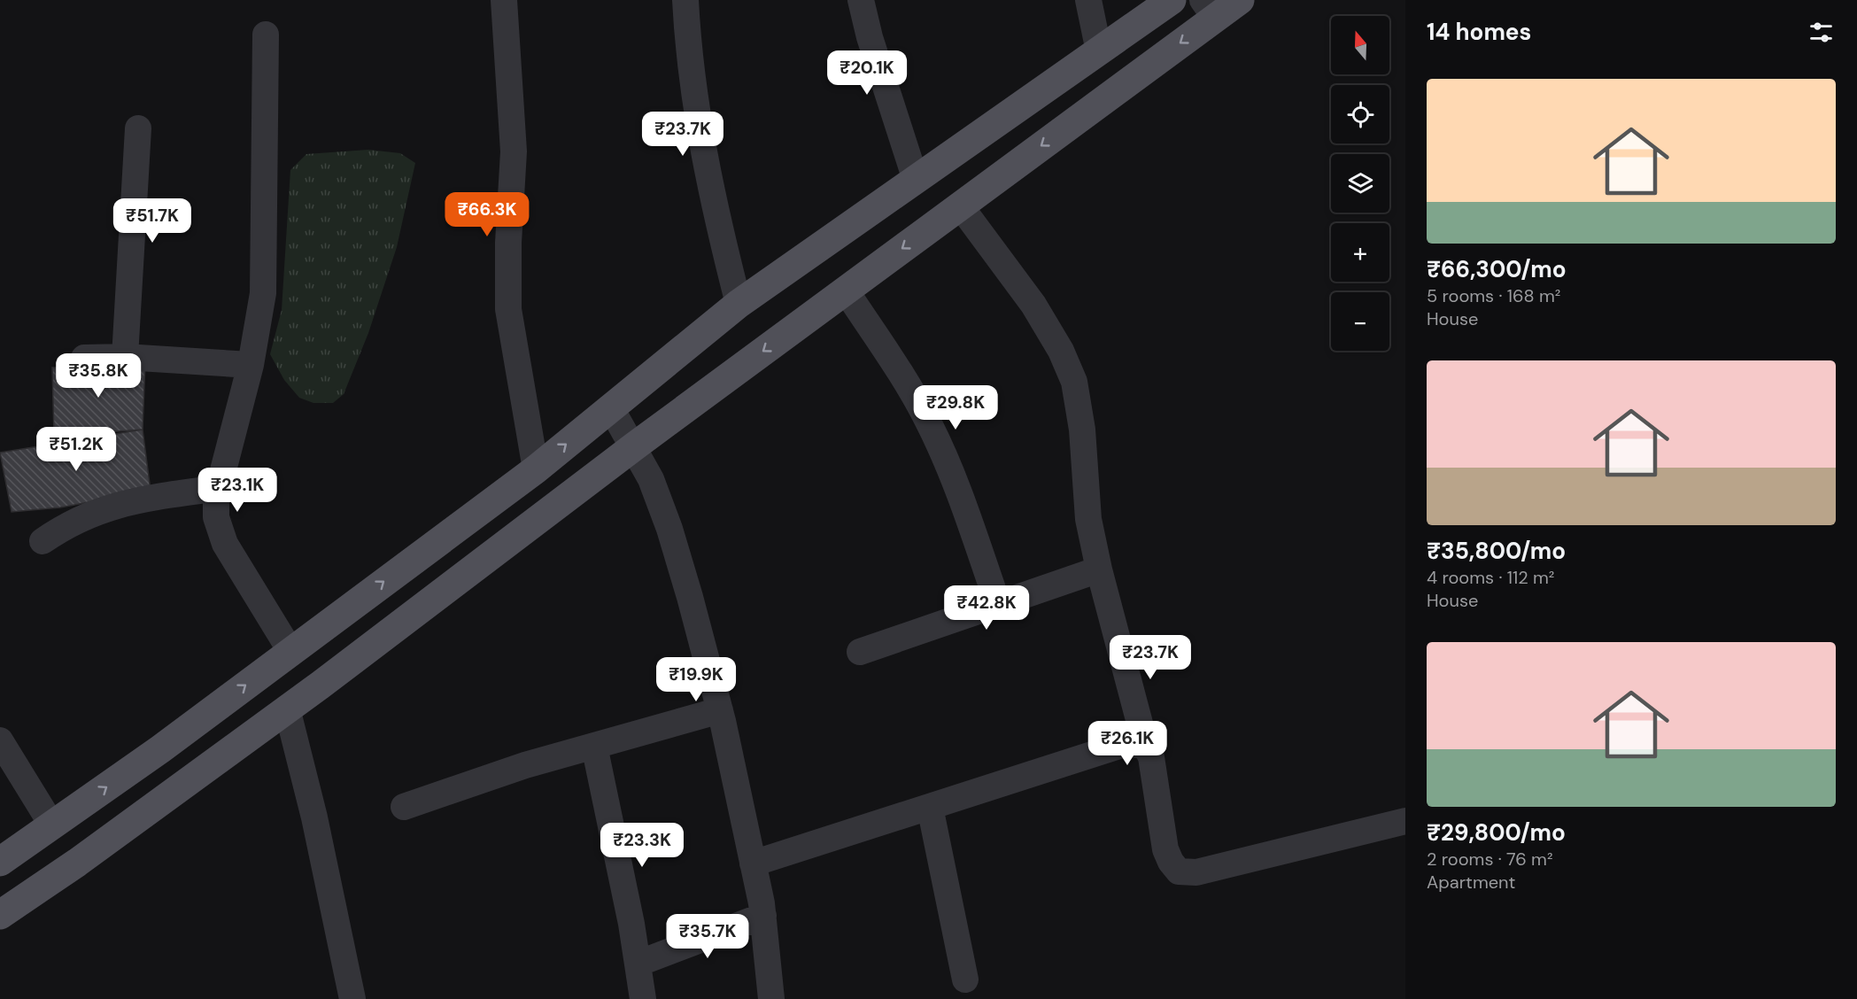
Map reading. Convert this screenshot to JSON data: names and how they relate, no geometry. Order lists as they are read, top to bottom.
{
  "north": "top",
  "page": {
    "heading": "14 homes",
    "map_buttons": ["+", "−"],
    "price": [
      "₹20.1K",
      "₹23.7K",
      "₹66.3K",
      "₹51.7K",
      "₹35.8K",
      "₹29.8K",
      "₹51.2K",
      "₹23.1K",
      "₹42.8K",
      "₹23.7K",
      "₹19.9K",
      "₹26.1K",
      "₹23.3K",
      "₹35.7K"
    ],
    "list": [
      {
        "name": "₹66,300/mo",
        "note": "5 rooms · 168 m² · House"
      },
      {
        "name": "₹35,800/mo",
        "note": "4 rooms · 112 m² · House"
      },
      {
        "name": "₹29,800/mo",
        "note": "2 rooms · 76 m² · Apartment"
      }
    ]
  }
}
